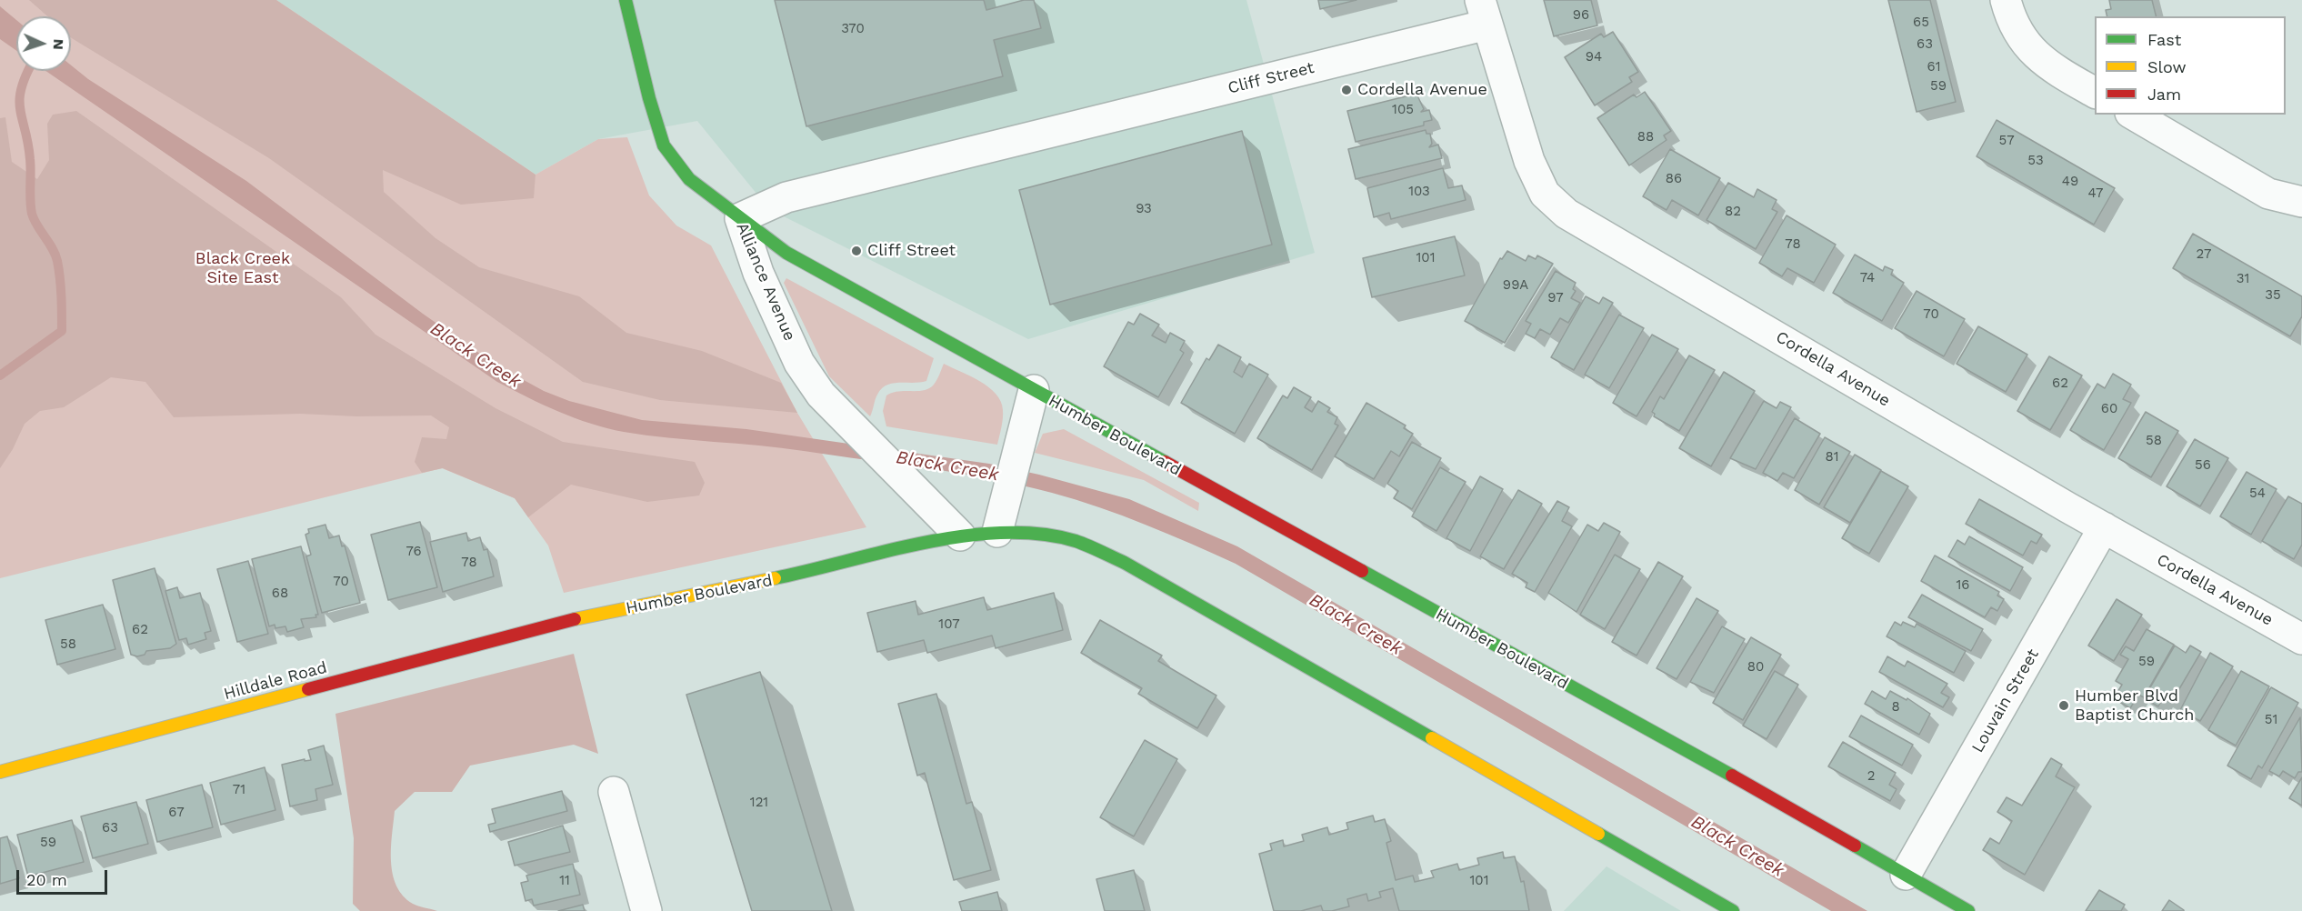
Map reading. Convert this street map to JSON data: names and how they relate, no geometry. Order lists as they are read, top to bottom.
{
  "streets": {
    "street": [
      "Cliff Street",
      "Alliance Avenue",
      "Cordella Avenue",
      "Humber Boulevard",
      "Hilldale Road",
      "Louvain Street"
    ]
  },
  "crossings": [
    ["Cliff Street", "Alliance Avenue"],
    ["Cliff Street", "Cordella Avenue"],
    ["Cliff Street", "Humber Boulevard"],
    ["Alliance Avenue", "Humber Boulevard"],
    ["Cordella Avenue", "Louvain Street"],
    ["Humber Boulevard", "Hilldale Road"],
    ["Humber Boulevard", "Louvain Street"]
  ],
  "water": ["Black Creek"],
  "parks": ["Black Creek Site East"],
  "places": ["Cordella Avenue", "Cliff Street", "Humber Blvd Baptist Church"],
  "house_numbers": [
    "96",
    "65",
    "370",
    "63",
    "94",
    "61",
    "59",
    "105",
    "88",
    "57",
    "53",
    "86",
    "49",
    "103",
    "47",
    "93",
    "82",
    "78",
    "27",
    "101",
    "74",
    "31",
    "99A",
    "35",
    "97",
    "70",
    "62",
    "60",
    "58",
    "81",
    "56",
    "54",
    "76",
    "78",
    "70",
    "16",
    "68",
    "107",
    "62",
    "58",
    "59",
    "80",
    "8",
    "51",
    "2",
    "71",
    "121",
    "67",
    "63",
    "59",
    "11",
    "101"
  ],
  "legend": ["Fast", "Slow", "Jam"],
  "scale_bar": "20 m",
  "north": "right"
}
